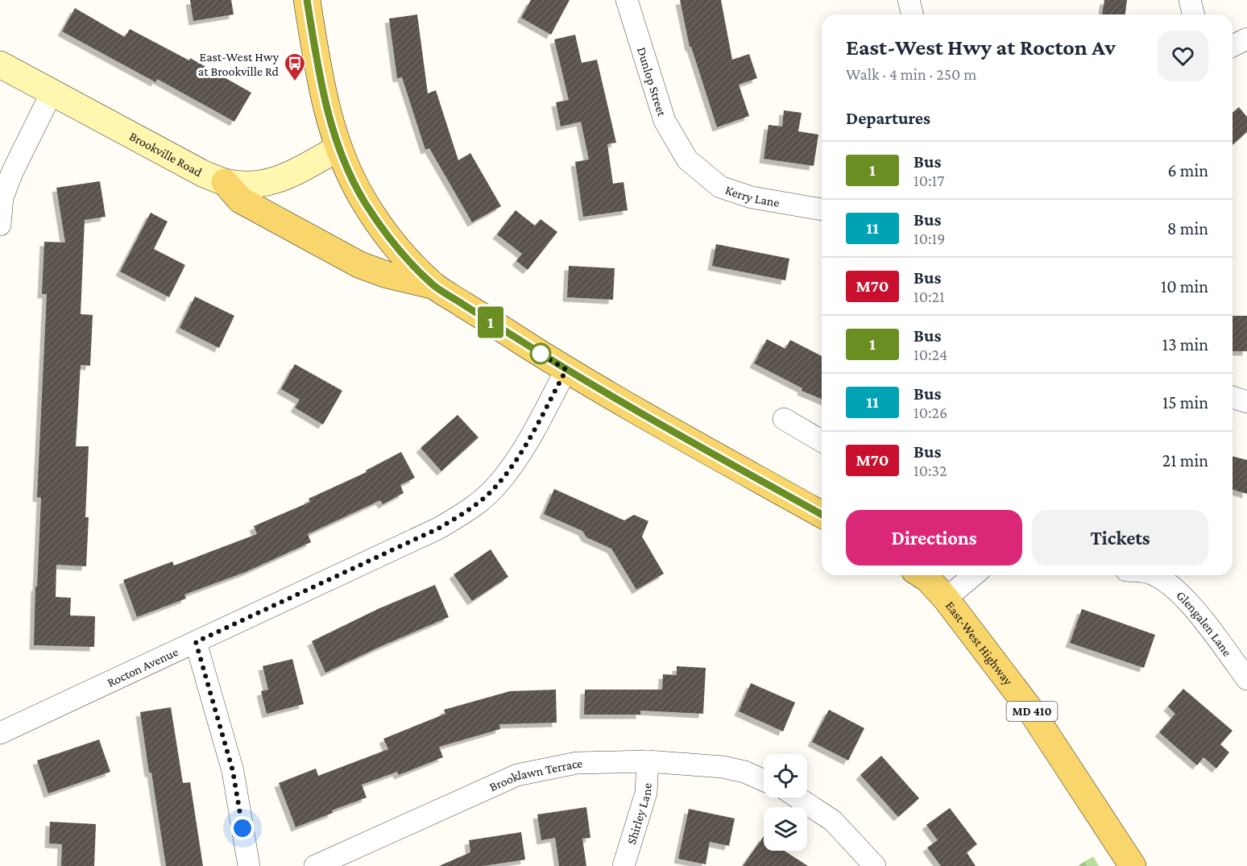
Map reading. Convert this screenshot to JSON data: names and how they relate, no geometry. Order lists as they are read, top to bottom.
{
  "streets": {
    "main road": ["Brookville Road", "East-West Highway", "MD 410"],
    "street": [
      "Dunlop Street",
      "Kerry Lane",
      "Glengalen Lane",
      "Rocton Avenue",
      "Brooklawn Terrace",
      "Shirley Lane"
    ]
  },
  "crossings": [
    ["Dunlop Street", "Kerry Lane"],
    ["Brooklawn Terrace", "Shirley Lane"]
  ],
  "places": {
    "bus stop": ["East-West Hwy at Brookville Rd"]
  },
  "lines": ["bus line 1"],
  "page": {
    "on_map": "1",
    "heading": [
      ["East-West Hwy at Rocton Av", "Walk · 4 min · 250 m"],
      "Departures"
    ],
    "list": [
      {
        "mark": "1",
        "name": "Bus",
        "note": "10:17",
        "value": "6 min"
      },
      {
        "mark": "11",
        "name": "Bus",
        "note": "10:19",
        "value": "8 min"
      },
      {
        "mark": "M70",
        "name": "Bus",
        "note": "10:21",
        "value": "10 min"
      },
      {
        "mark": "1",
        "name": "Bus",
        "note": "10:24",
        "value": "13 min"
      },
      {
        "mark": "11",
        "name": "Bus",
        "note": "10:26",
        "value": "15 min"
      },
      {
        "mark": "M70",
        "name": "Bus",
        "note": "10:32",
        "value": "21 min"
      }
    ],
    "buttons": ["Directions", "Tickets"]
  }
}
